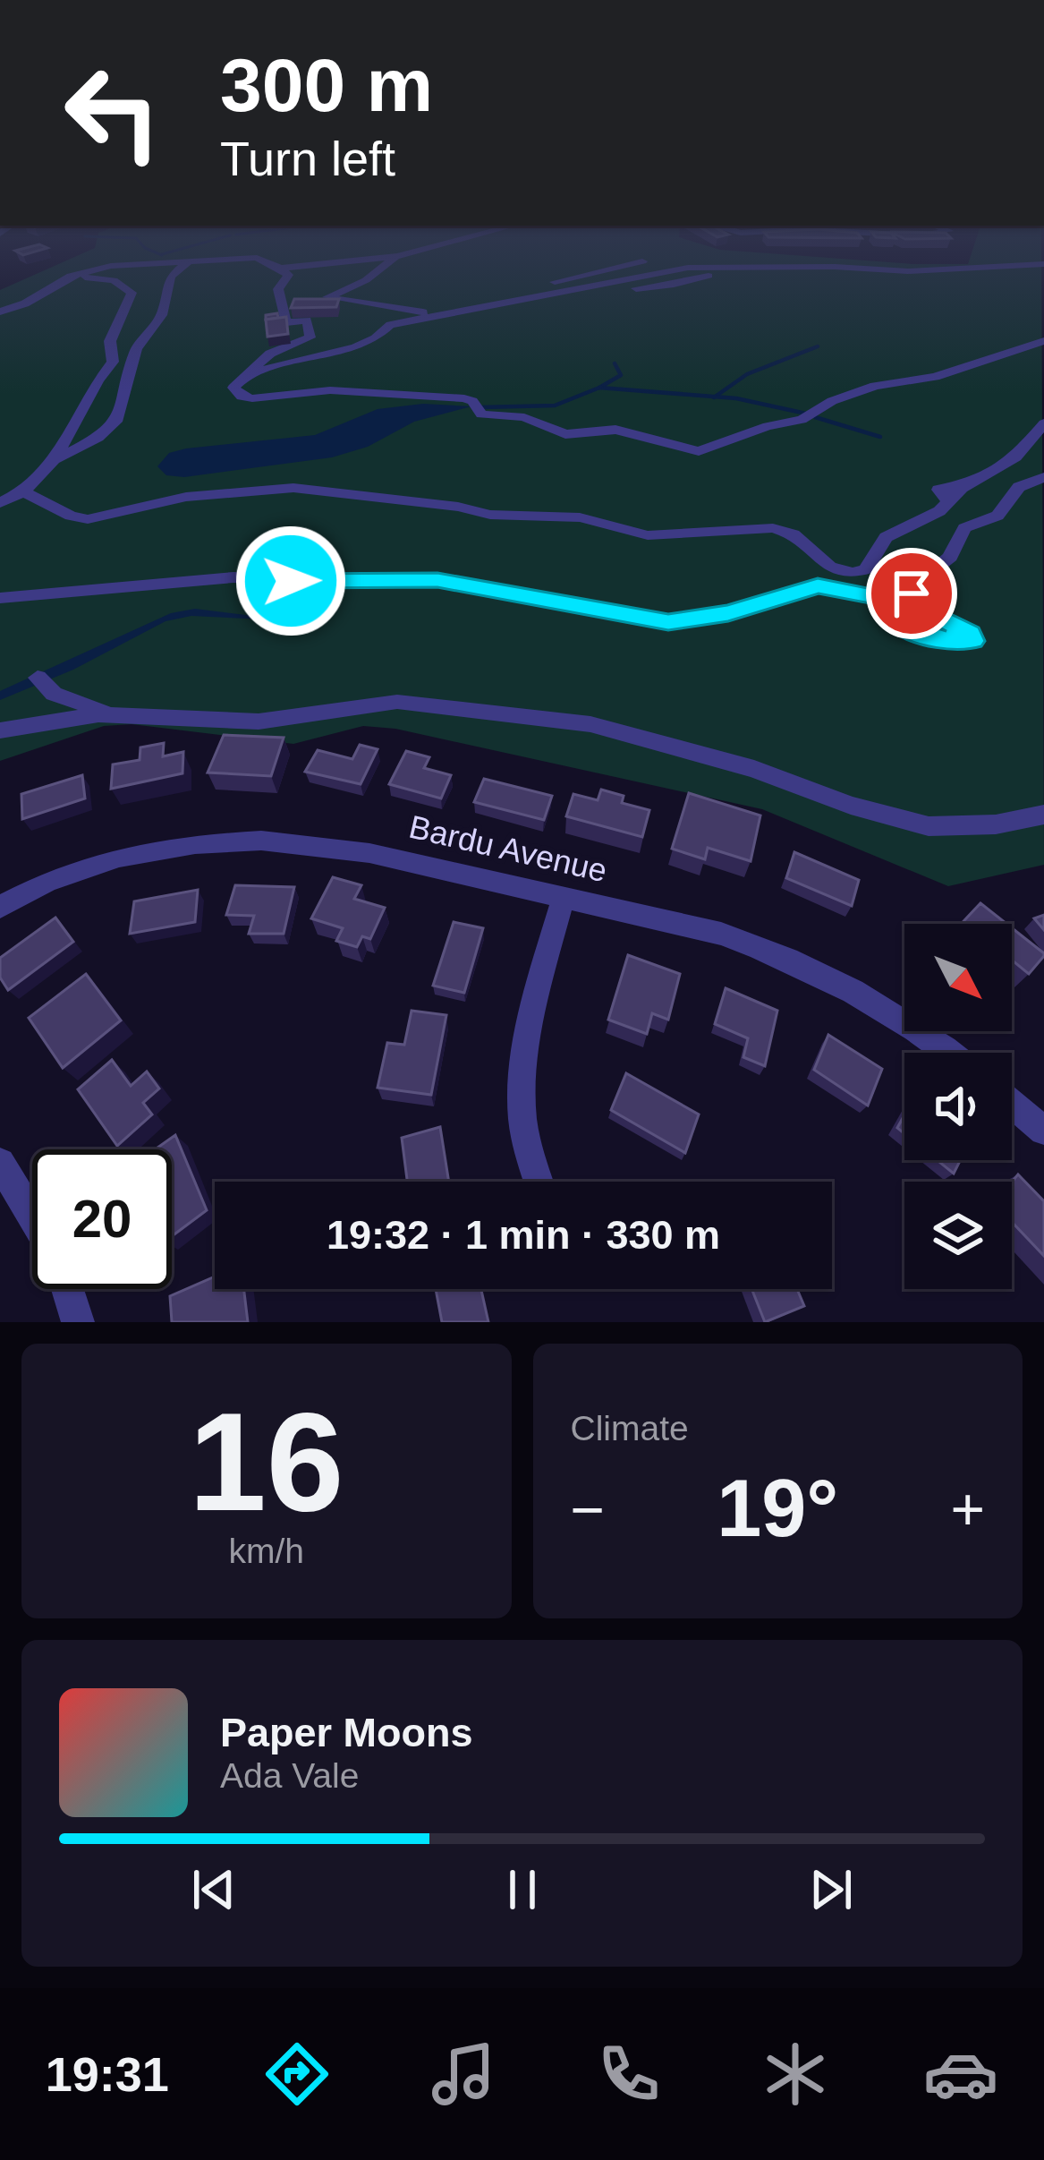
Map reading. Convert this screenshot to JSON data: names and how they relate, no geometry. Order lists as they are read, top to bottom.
{
  "streets": {
    "street": ["Bardu Avenue"]
  },
  "north": "bottom right",
  "page": {
    "turn": ["300 m", "Turn left"],
    "limit": "20",
    "trip": "19:32 · 1 min · 330 m",
    "tile": [
      ["16", "km/h"],
      "Climate"
    ],
    "heat": ["−", "19°", "+"],
    "song": ["Paper Moons", "Ada Vale"],
    "tabs": "19:31"
  }
}
